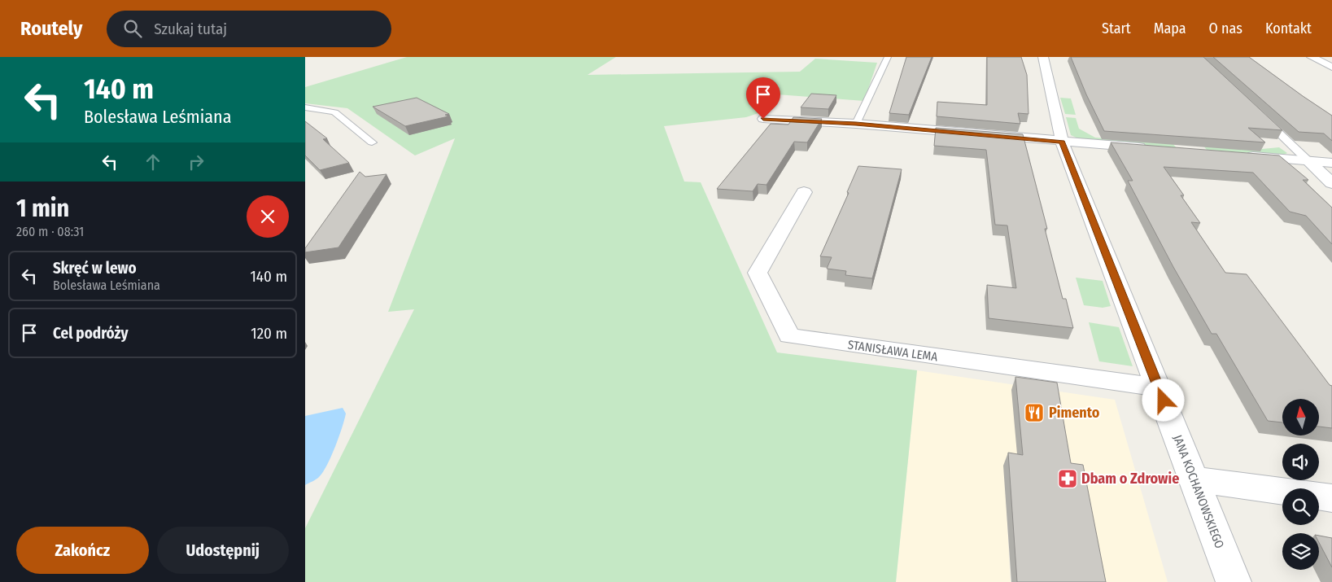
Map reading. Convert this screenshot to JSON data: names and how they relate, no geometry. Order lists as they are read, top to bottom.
{
  "streets": {
    "street": ["STANISŁAWA LEMA", "JANA KOCHANOWSKIEGO"]
  },
  "crossings": [
    ["STANISŁAWA LEMA", "JANA KOCHANOWSKIEGO"]
  ],
  "places": {
    "restaurant": ["Pimento"],
    "pharmacy": ["Dbam o Zdrowie"]
  },
  "north": "top",
  "page": {
    "header": "Routely",
    "search": "Szukaj tutaj",
    "nav": [
      "Start",
      "Mapa",
      "O nas",
      "Kontakt"
    ],
    "turn": ["140 m", "Bolesława Leśmiana"],
    "heading": ["1 min", "260 m · 08:31"],
    "list": [
      {
        "name": "Skręć w lewo",
        "note": "Bolesława Leśmiana",
        "value": "140 m"
      },
      {
        "name": "Cel podróży",
        "value": "120 m"
      }
    ],
    "buttons": ["Zakończ", "Udostępnij"]
  }
}
